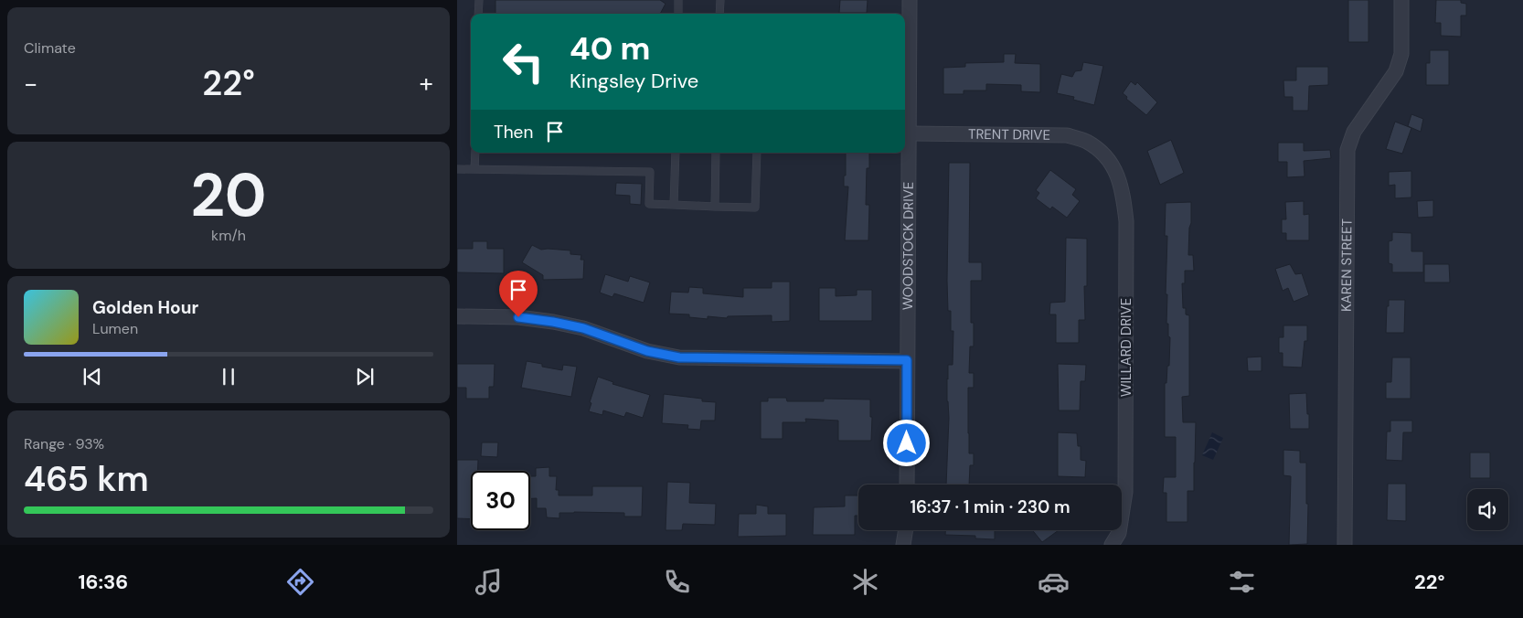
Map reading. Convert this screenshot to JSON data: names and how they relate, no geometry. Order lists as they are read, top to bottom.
{
  "streets": {
    "street": [
      "TRENT DRIVE",
      "WOODSTOCK DRIVE",
      "KAREN STREET",
      "WILLARD DRIVE"
    ]
  },
  "crossings": [
    ["TRENT DRIVE", "WOODSTOCK DRIVE"],
    ["TRENT DRIVE", "WILLARD DRIVE"]
  ],
  "page": {
    "tile": [
      "Climate",
      ["20", "km/h"],
      ["Range · 93%", "465 km"]
    ],
    "turn": ["40 m", "Kingsley Drive"],
    "heat": ["−", "22°", "+"],
    "then": "Then",
    "song": ["Golden Hour", "Lumen"],
    "limit": "30",
    "trip": "16:37 · 1 min · 230 m",
    "tabs": ["16:36", "22°"]
  }
}
